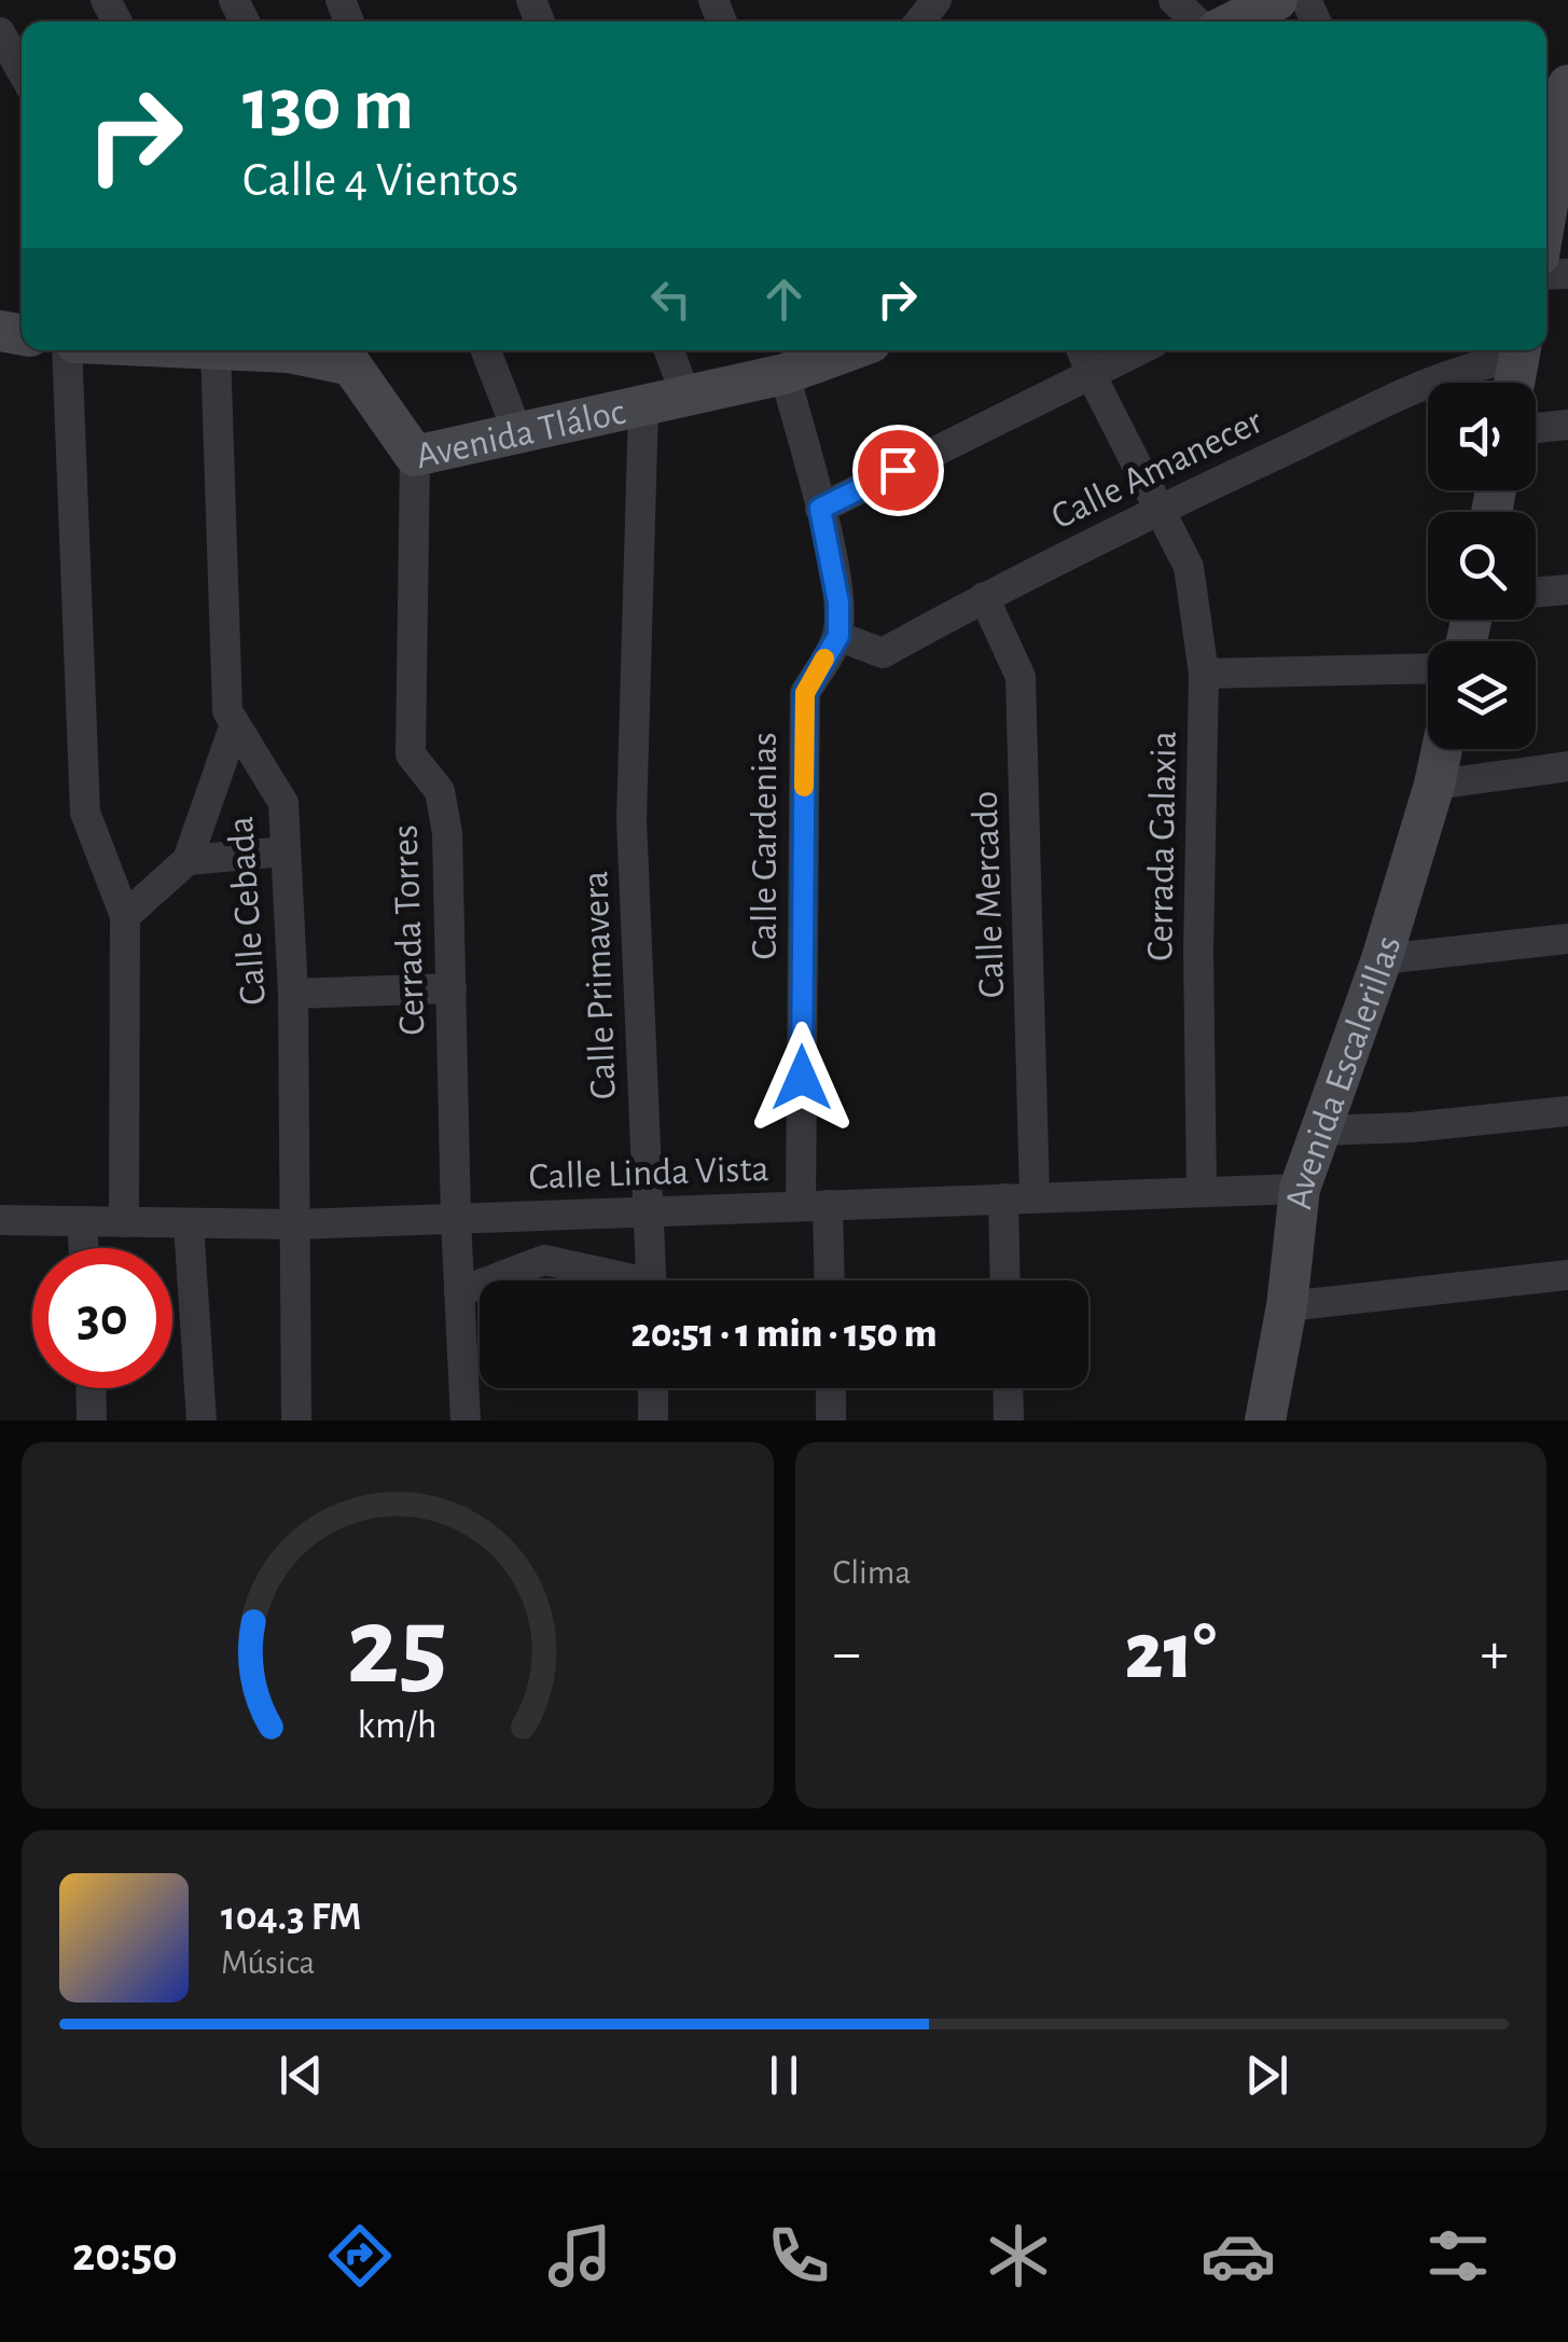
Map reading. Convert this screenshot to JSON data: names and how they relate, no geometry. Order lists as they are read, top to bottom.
{
  "streets": {
    "main road": ["Avenida Tláloc", "Avenida Escalerillas"],
    "street": [
      "Calle Amanecer",
      "Calle Gardenias",
      "Cerrada Galaxia",
      "Calle Mercado",
      "Calle Cebada",
      "Cerrada Torres",
      "Calle Primavera",
      "Calle Linda Vista"
    ]
  },
  "crossings": [
    ["Avenida Tláloc", "Cerrada Torres"],
    ["Avenida Tláloc", "Calle Primavera"],
    ["Calle Amanecer", "Calle Gardenias"],
    ["Calle Amanecer", "Cerrada Galaxia"],
    ["Calle Amanecer", "Calle Mercado"],
    ["Calle Gardenias", "Calle Linda Vista"],
    ["Cerrada Galaxia", "Calle Linda Vista"],
    ["Calle Mercado", "Calle Linda Vista"],
    ["Calle Cebada", "Calle Linda Vista"],
    ["Cerrada Torres", "Calle Linda Vista"],
    ["Calle Primavera", "Calle Linda Vista"],
    ["Avenida Escalerillas", "Calle Linda Vista"]
  ],
  "page": {
    "turn": ["130 m", "Calle 4 Vientos"],
    "limit": "30",
    "trip": "20:51 · 1 min · 150 m",
    "tile": "Clima",
    "heat": ["−", "21°", "+"],
    "song": ["104.3 FM", "Música"],
    "tabs": "20:50",
    "gauge": ["25", "km/h"]
  }
}
